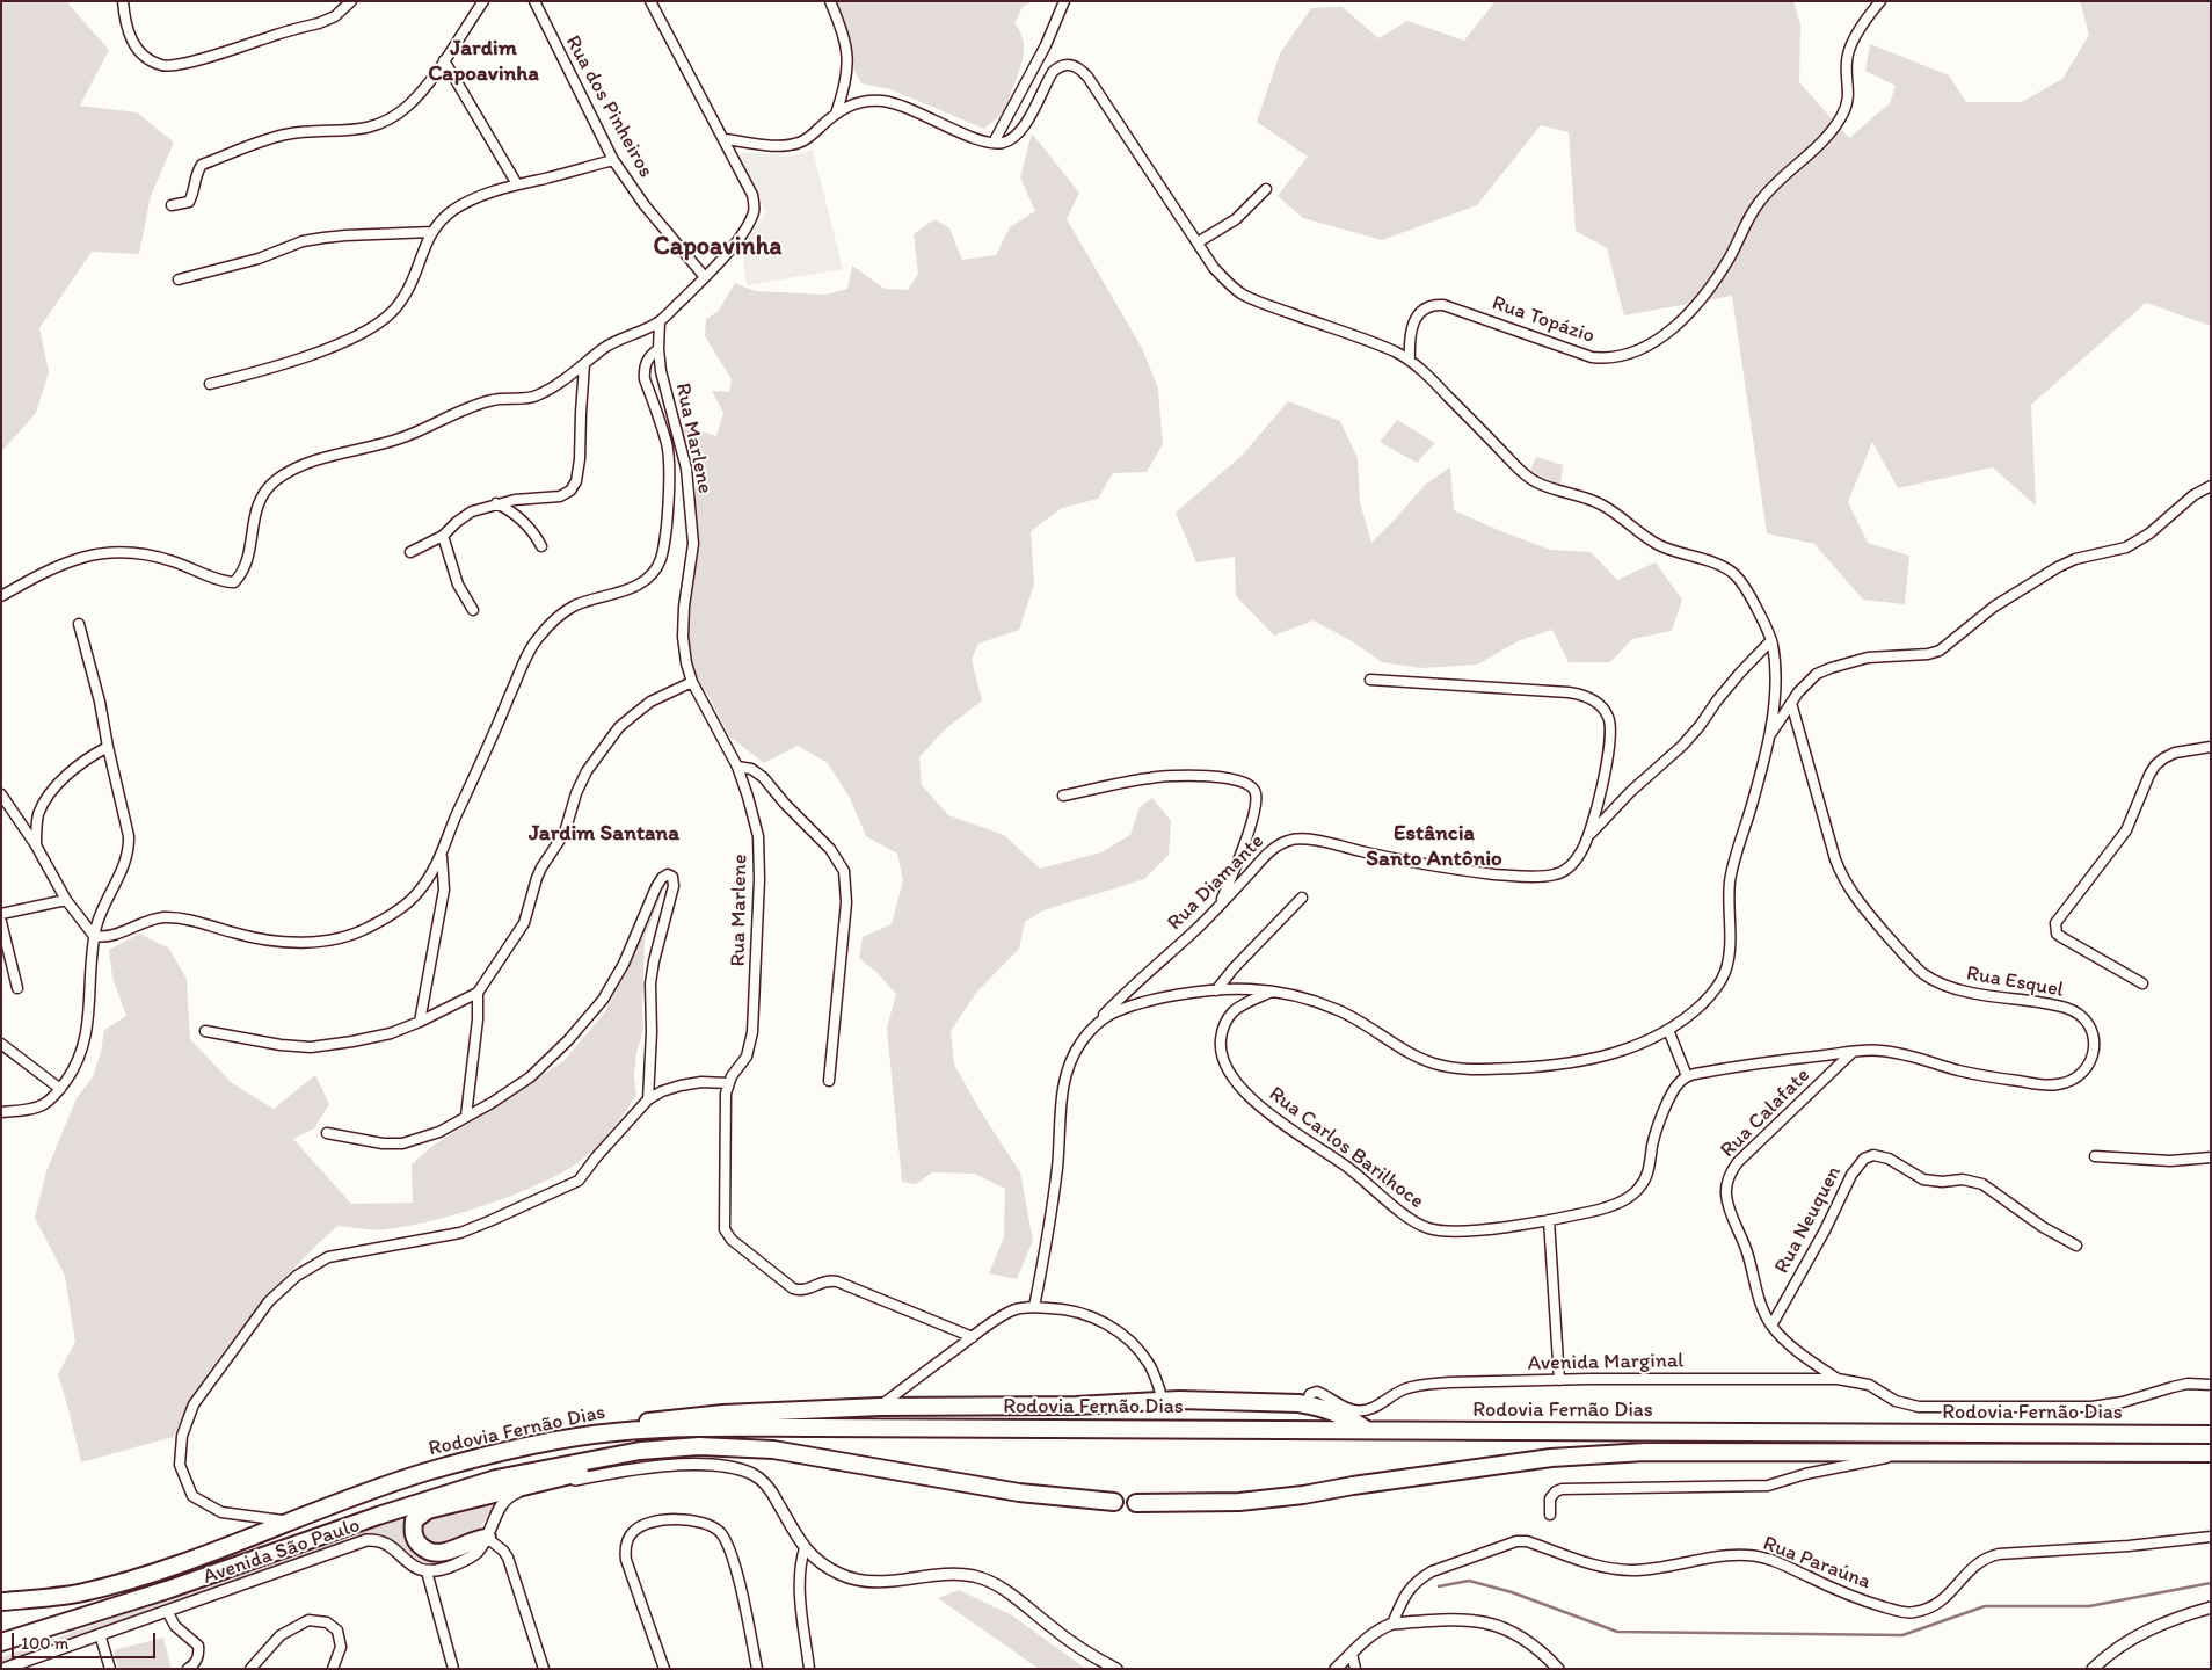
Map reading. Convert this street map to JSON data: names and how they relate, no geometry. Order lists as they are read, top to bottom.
{
  "streets": {
    "highway": ["Rodovia Fernão Dias"],
    "street": [
      "Rua dos Pinheiros",
      "Rua Topázio",
      "Rua Marlene",
      "Rua Diamante",
      "Rua Esquel",
      "Rua Calafate",
      "Rua Carlos Barilhoce",
      "Rua Neuquen",
      "Avenida Marginal",
      "Avenida São Paulo",
      "Rua Paraúna"
    ]
  },
  "crossings": [
    ["Rua Esquel", "Rua Calafate"],
    ["Rua Esquel", "Rua Carlos Barilhoce"],
    ["Rua Calafate", "Rua Neuquen"],
    ["Rua Calafate", "Avenida Marginal"]
  ],
  "districts": [
    "Jardim Capoavinha",
    "Capoavinha",
    "Jardim Santana",
    "Estância Santo Antônio"
  ],
  "scale_bar": "100 m"
}
